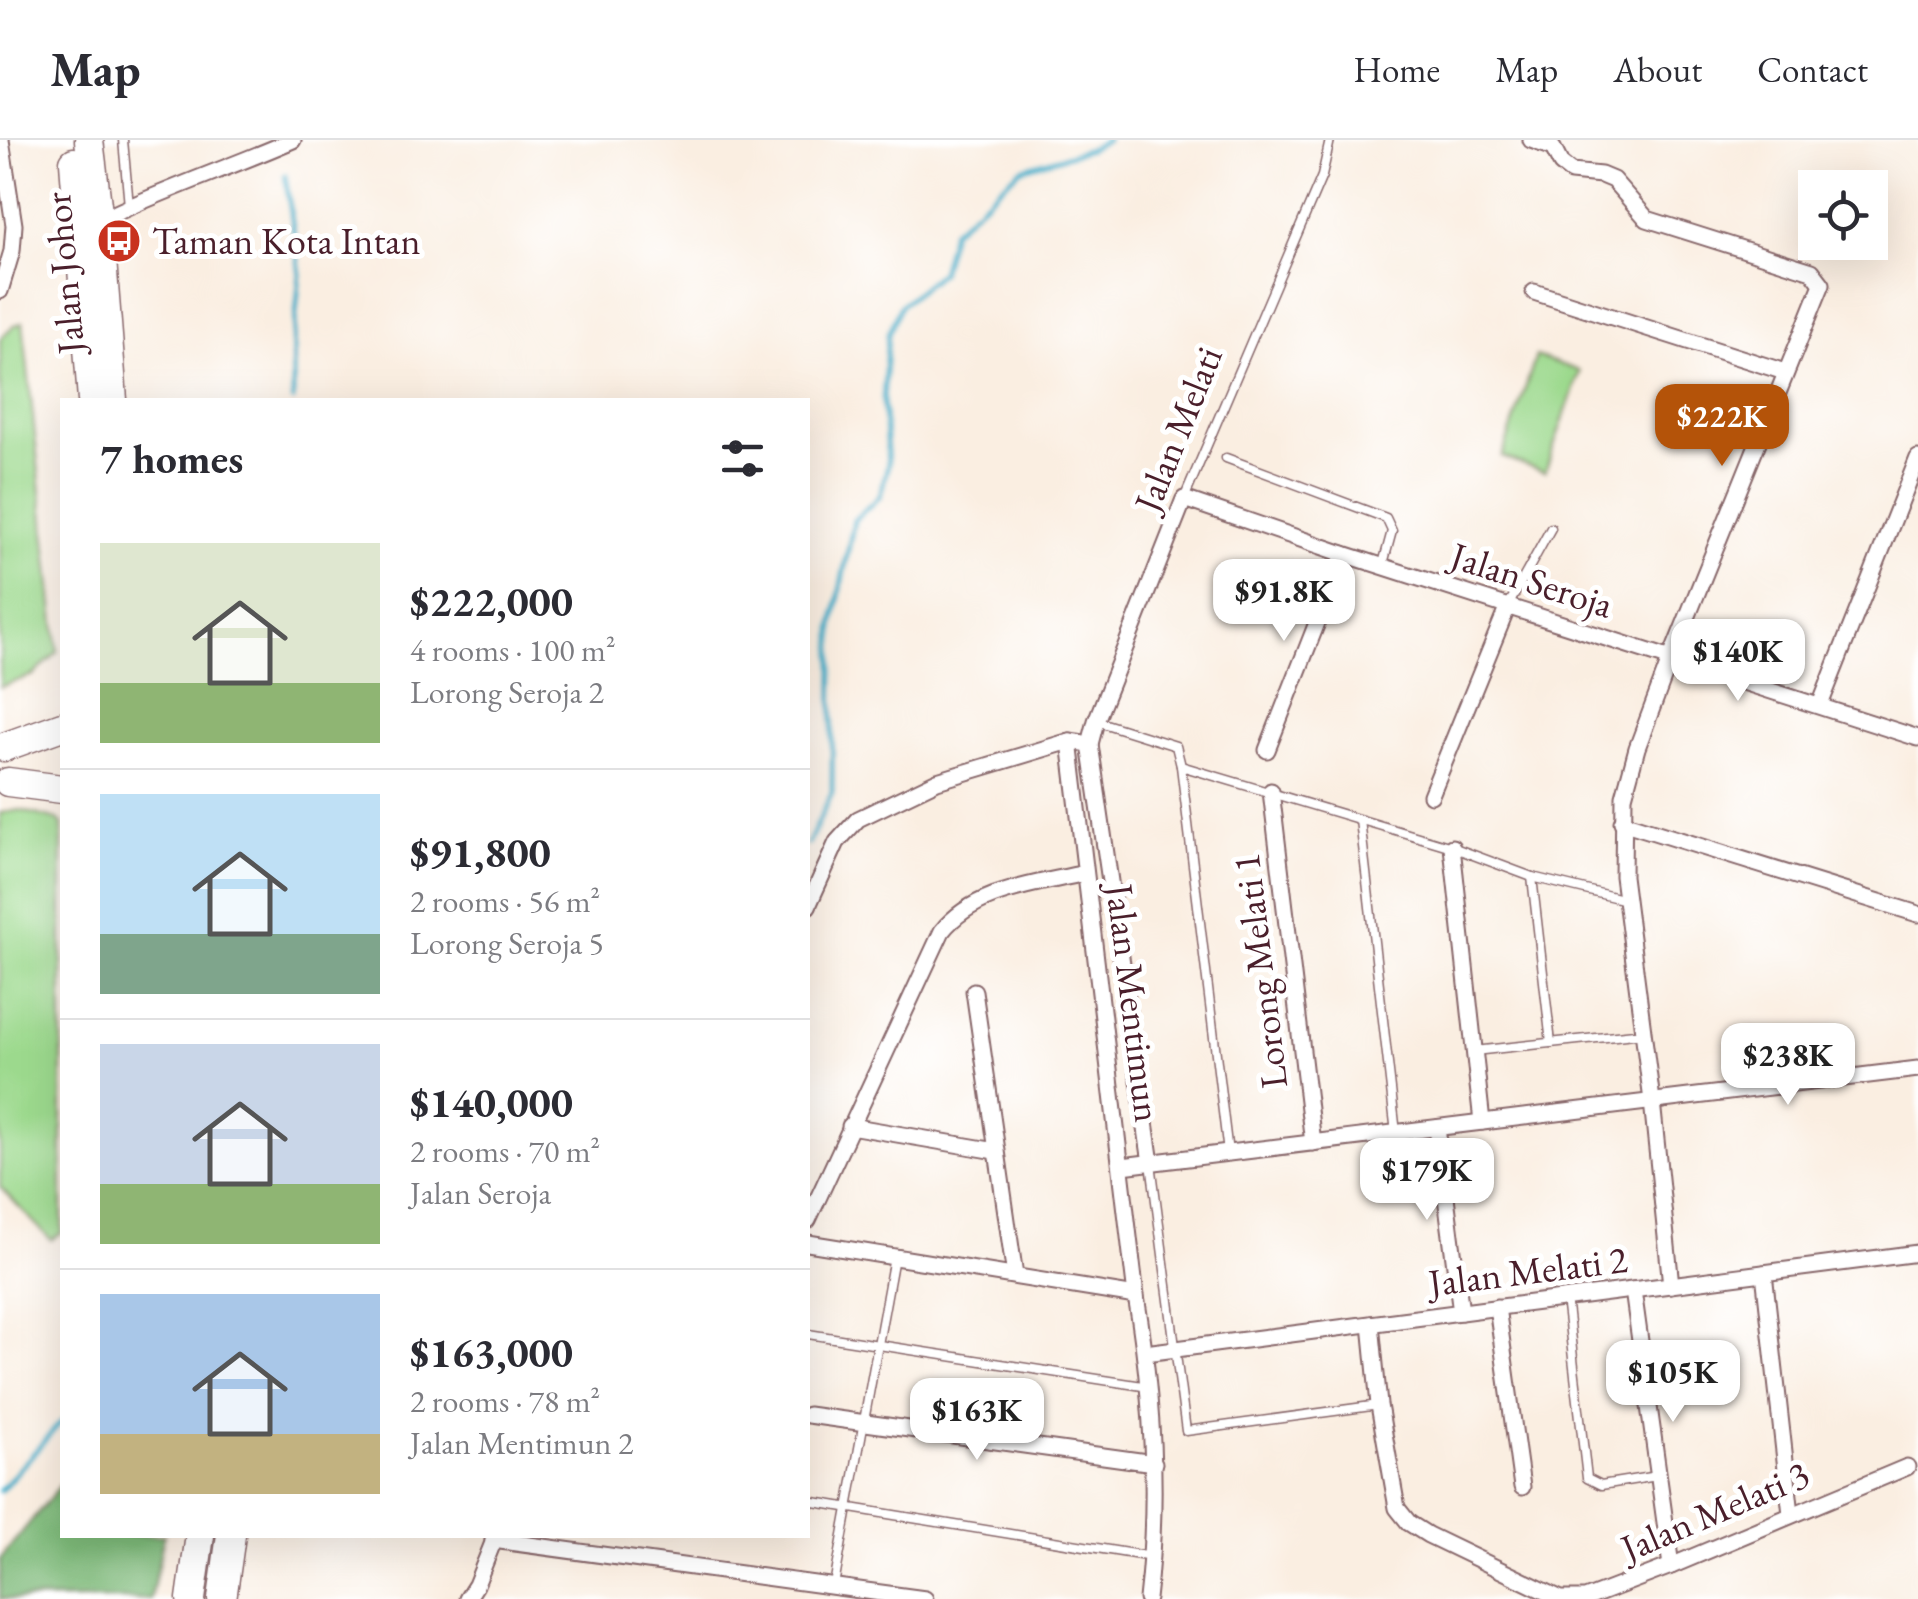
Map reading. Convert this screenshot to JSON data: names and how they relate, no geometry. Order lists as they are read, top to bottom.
{
  "streets": {
    "highway": ["Jalan Johor"],
    "street": [
      "Jalan Melati",
      "Jalan Seroja",
      "Lorong Melati 1",
      "Jalan Mentimun",
      "Jalan Melati 2",
      "Jalan Melati 3"
    ]
  },
  "crossings": [
    ["Jalan Melati", "Jalan Seroja"],
    ["Jalan Mentimun", "Jalan Melati 2"],
    ["Jalan Melati 2", "Jalan Melati 3"]
  ],
  "places": {
    "bus stop": ["Taman Kota Intan"]
  },
  "page": {
    "header": "Map",
    "nav": [
      "Home",
      "Map",
      "About",
      "Contact"
    ],
    "price": [
      "$222K",
      "$91.8K",
      "$140K",
      "$238K",
      "$179K",
      "$105K",
      "$163K"
    ],
    "heading": "7 homes",
    "list": [
      {
        "name": "$222,000",
        "note": "4 rooms · 100 m² · Lorong Seroja 2"
      },
      {
        "name": "$91,800",
        "note": "2 rooms · 56 m² · Lorong Seroja 5"
      },
      {
        "name": "$140,000",
        "note": "2 rooms · 70 m² · Jalan Seroja"
      },
      {
        "name": "$163,000",
        "note": "2 rooms · 78 m² · Jalan Mentimun 2"
      }
    ]
  }
}
